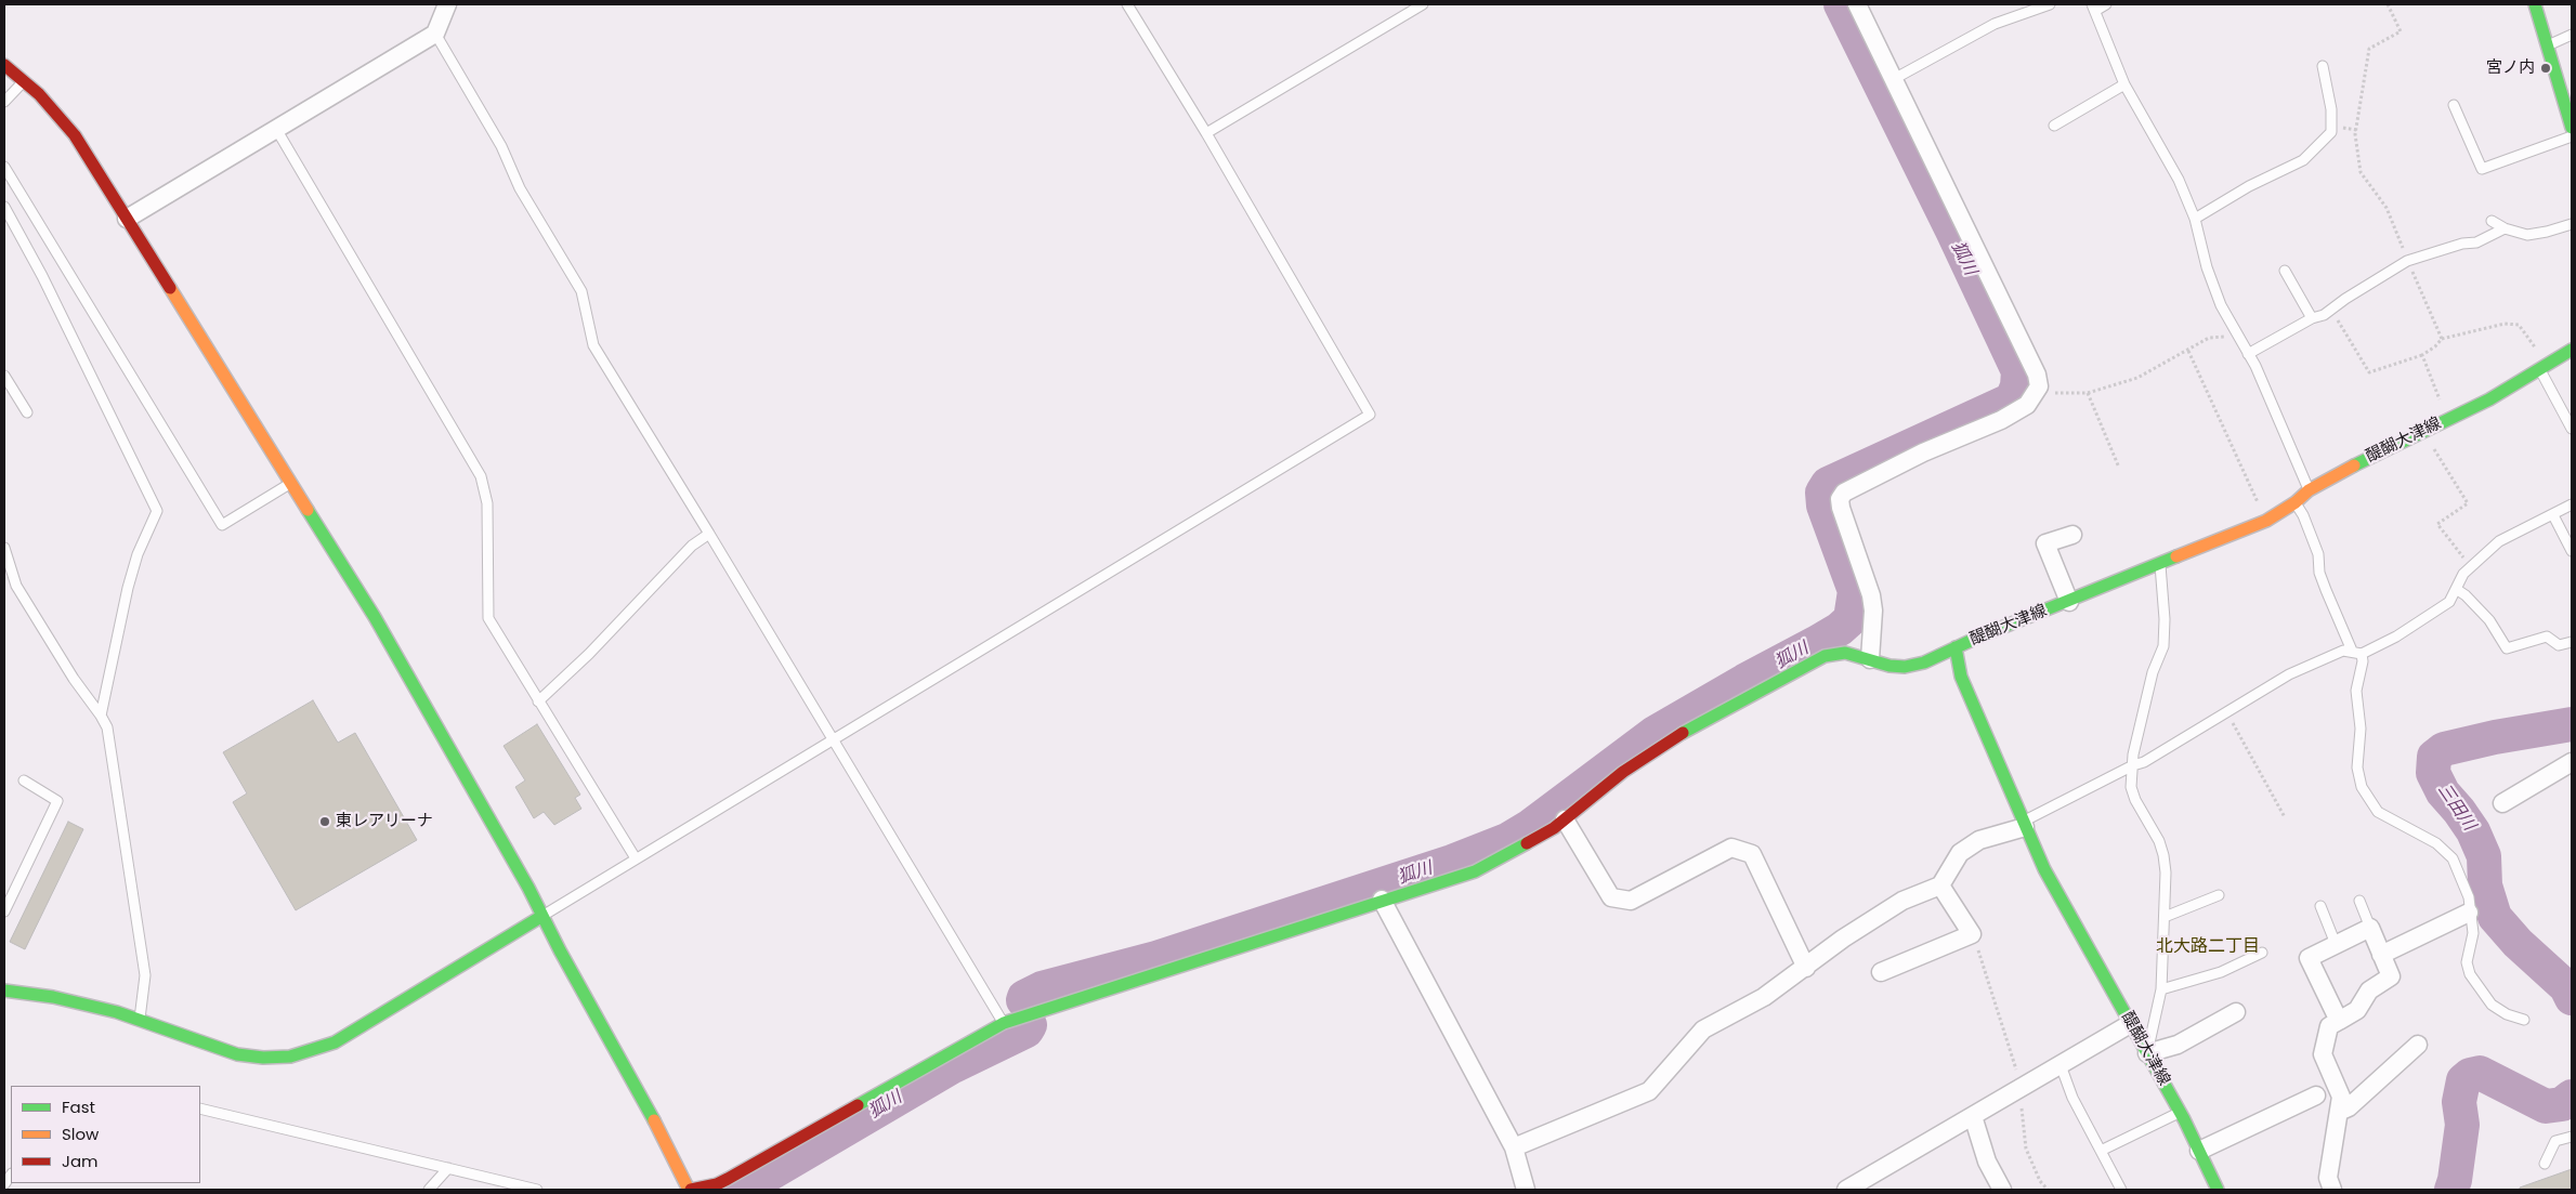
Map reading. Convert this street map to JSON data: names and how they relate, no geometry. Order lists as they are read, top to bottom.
{
  "streets": {
    "street": ["醍醐大津線"]
  },
  "districts": ["北大路二丁目"],
  "water": ["狐川", "三田川"],
  "places": ["宮ノ内", "東レアリーナ"],
  "legend": ["Fast", "Slow", "Jam"]
}
